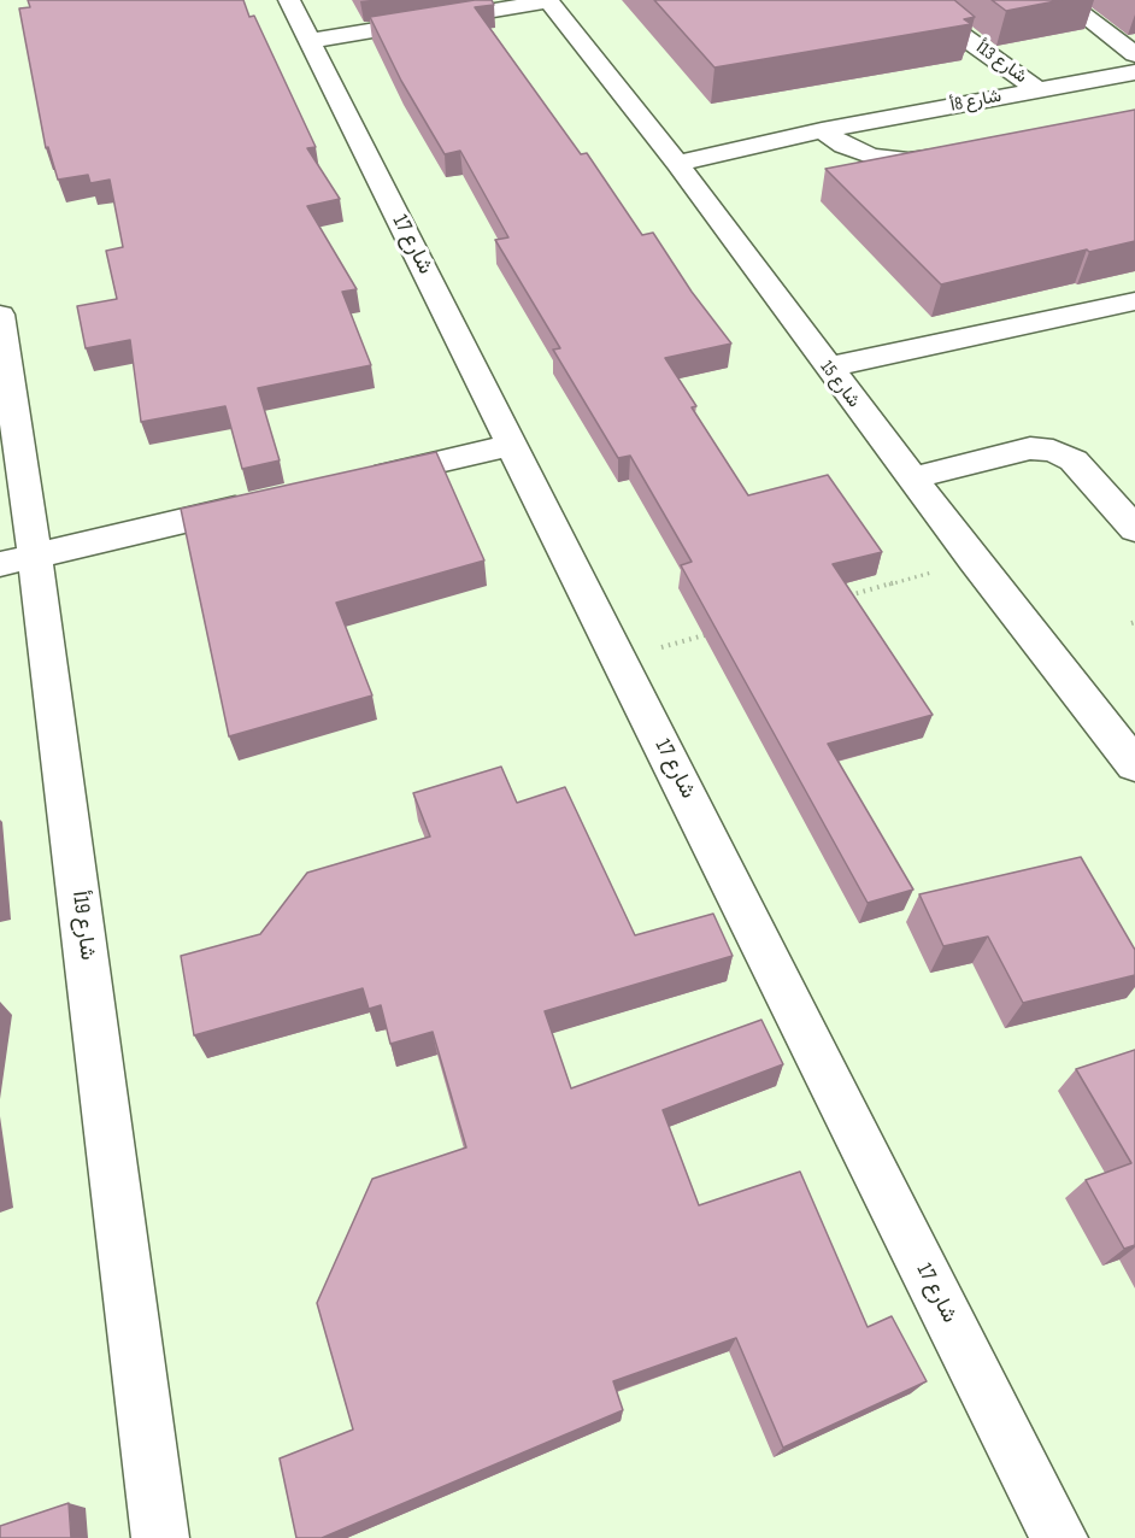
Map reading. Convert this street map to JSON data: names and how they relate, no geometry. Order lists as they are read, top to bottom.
{
  "streets": {
    "street": [
      "شارع 13أ",
      "شارع 8أ",
      "شارع 17",
      "شارع 15",
      "شارع 19أ"
    ]
  },
  "crossings": [
    ["شارع 13أ", "شارع 8أ"],
    ["شارع 8أ", "شارع 15"]
  ]
}
